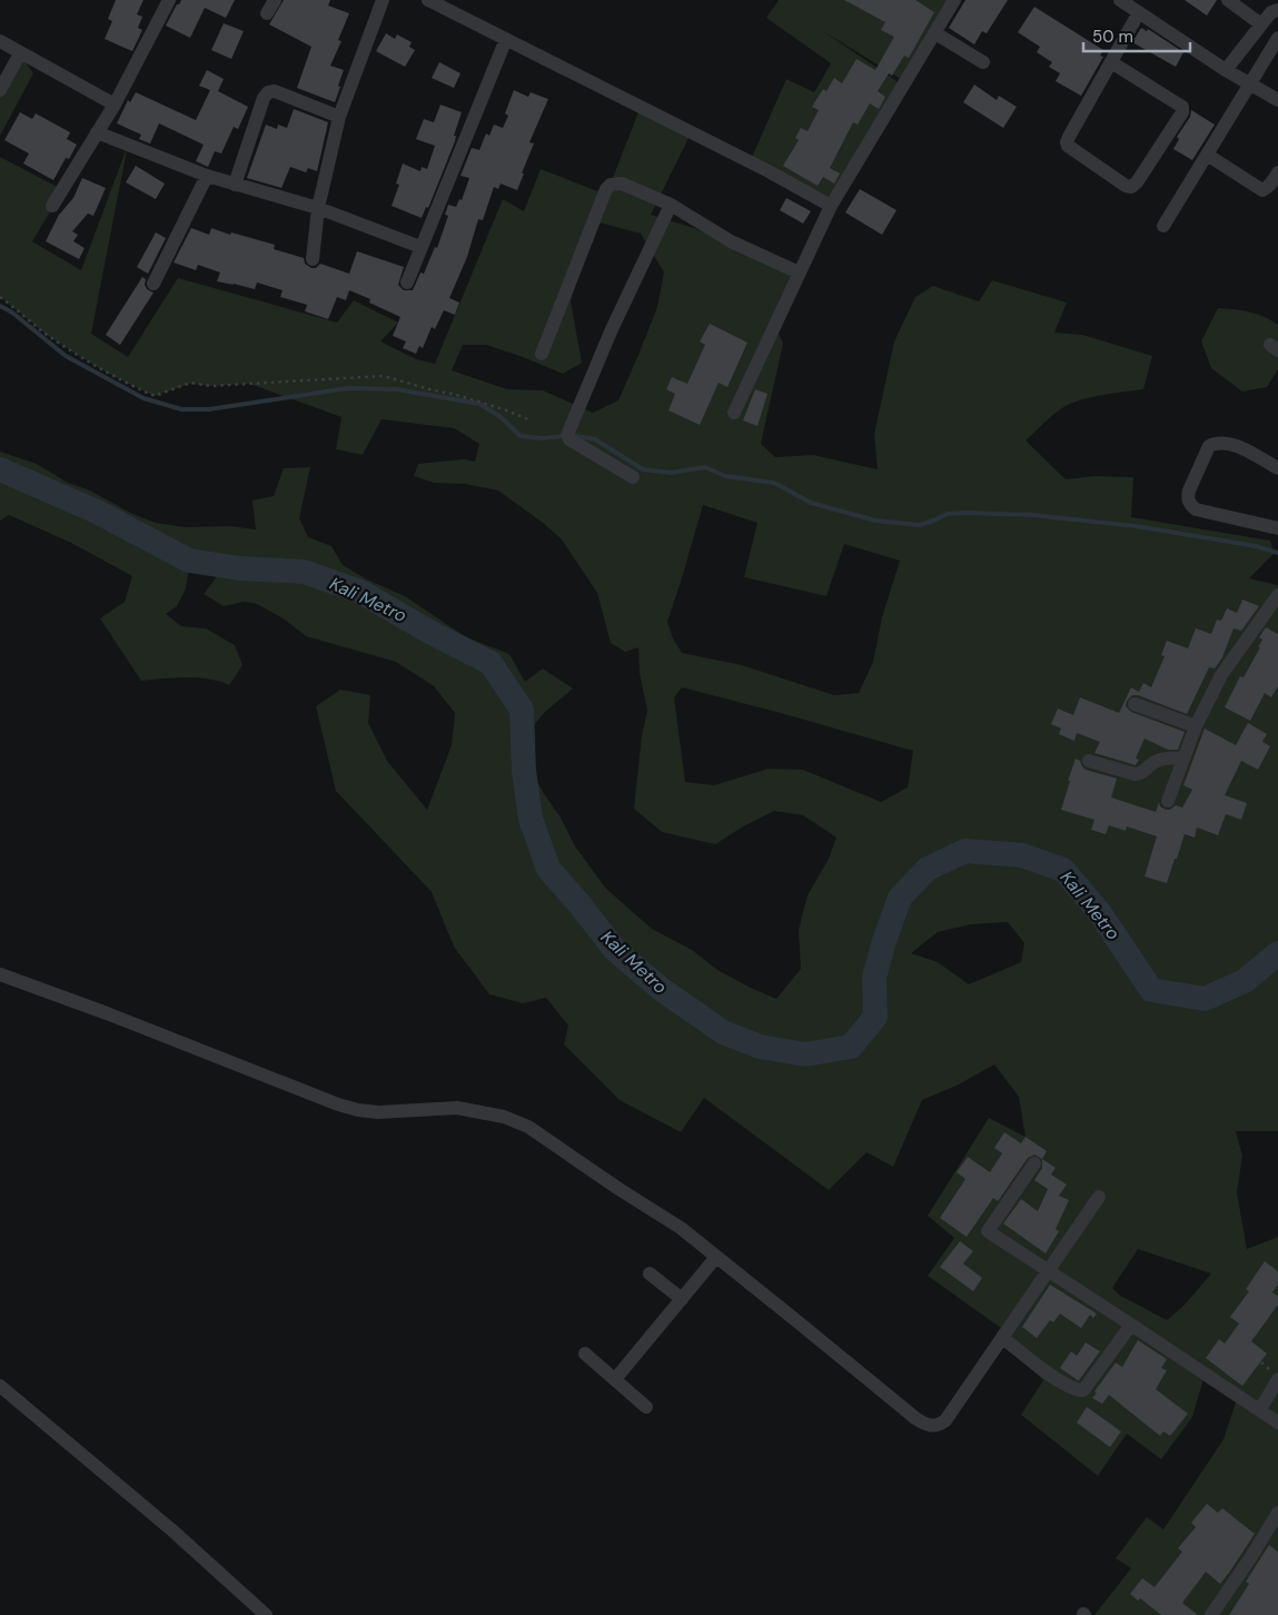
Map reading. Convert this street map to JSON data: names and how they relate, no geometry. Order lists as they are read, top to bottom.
{
  "water": ["Kali Metro"],
  "scale_bar": "50 m"
}
